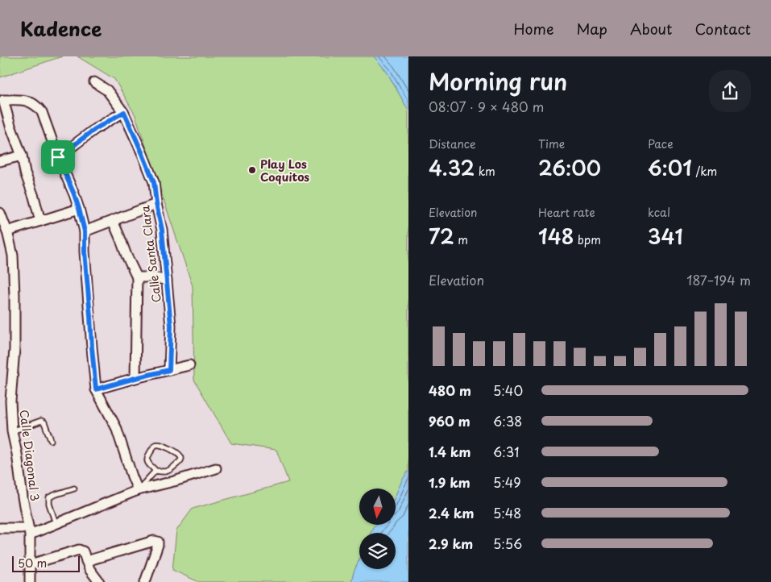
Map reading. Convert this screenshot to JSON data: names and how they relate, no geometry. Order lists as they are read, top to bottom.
{
  "streets": {
    "street": ["Calle Santa Clara", "Calle Diagonal 3"]
  },
  "places": ["Play Los Coquitos"],
  "scale_bar": "50 m",
  "north": "bottom",
  "page": {
    "header": "Kadence",
    "nav": [
      "Home",
      "Map",
      "About",
      "Contact"
    ],
    "heading": ["Morning run", "08:07 · 9 × 480 m"],
    "stats": [
      ["Distance", "4.32 km"],
      ["Time", "26:00"],
      ["Pace", "6:01 /km"],
      ["Elevation", "72 m"],
      ["Heart rate", "148 bpm"],
      ["kcal", "341"]
    ],
    "chart": ["Elevation", "187–194 m"],
    "list": [
      {
        "name": "480 m",
        "note": "5:40"
      },
      {
        "name": "960 m",
        "note": "6:38"
      },
      {
        "name": "1.4 km",
        "note": "6:31"
      },
      {
        "name": "1.9 km",
        "note": "5:49"
      },
      {
        "name": "2.4 km",
        "note": "5:48"
      },
      {
        "name": "2.9 km",
        "note": "5:56"
      }
    ],
    "scale": "50 m"
  }
}
